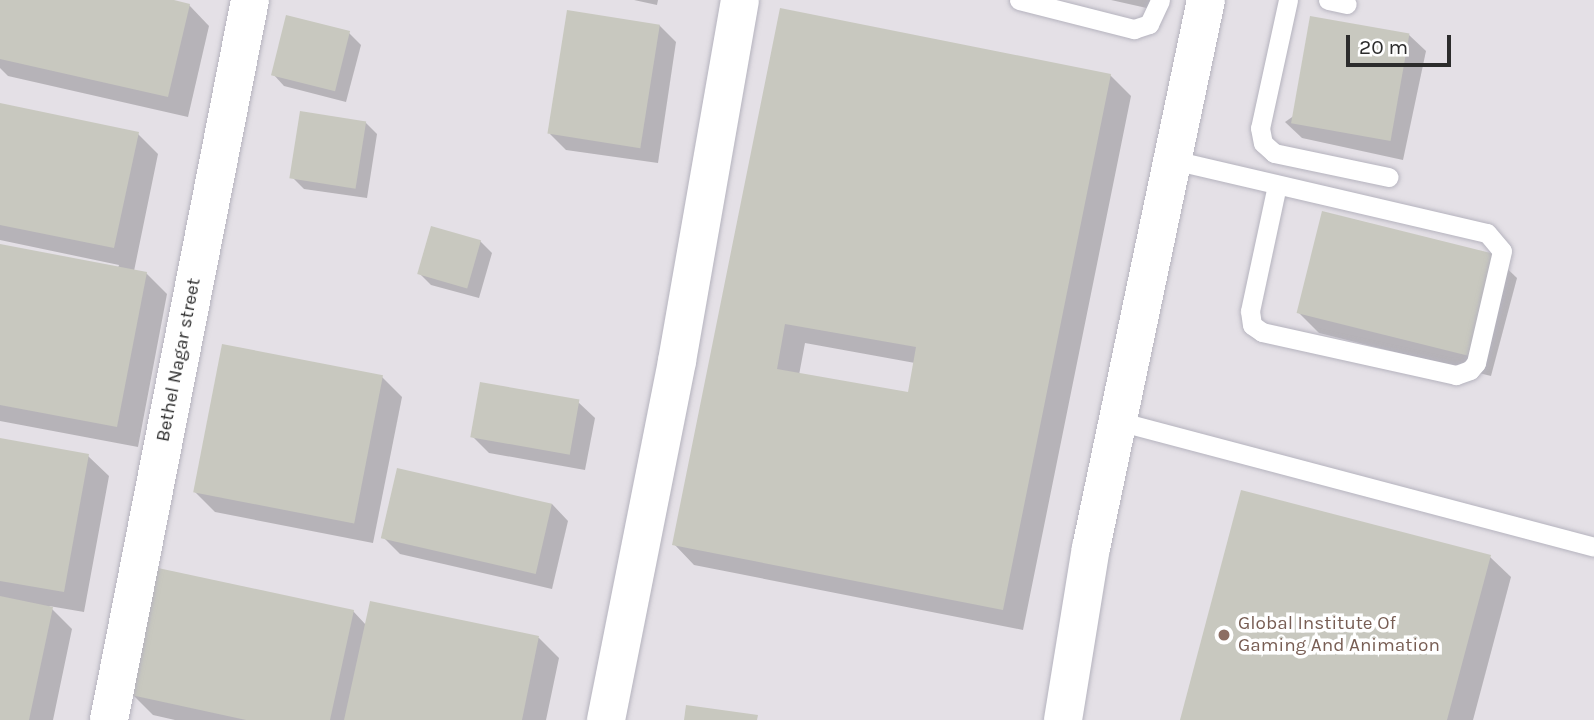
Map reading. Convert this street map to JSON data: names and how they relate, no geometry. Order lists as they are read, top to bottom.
{
  "streets": {
    "street": ["Bethel Nagar street"]
  },
  "places": ["Global Institute Of Gaming And Animation"],
  "scale_bar": "20 m"
}
